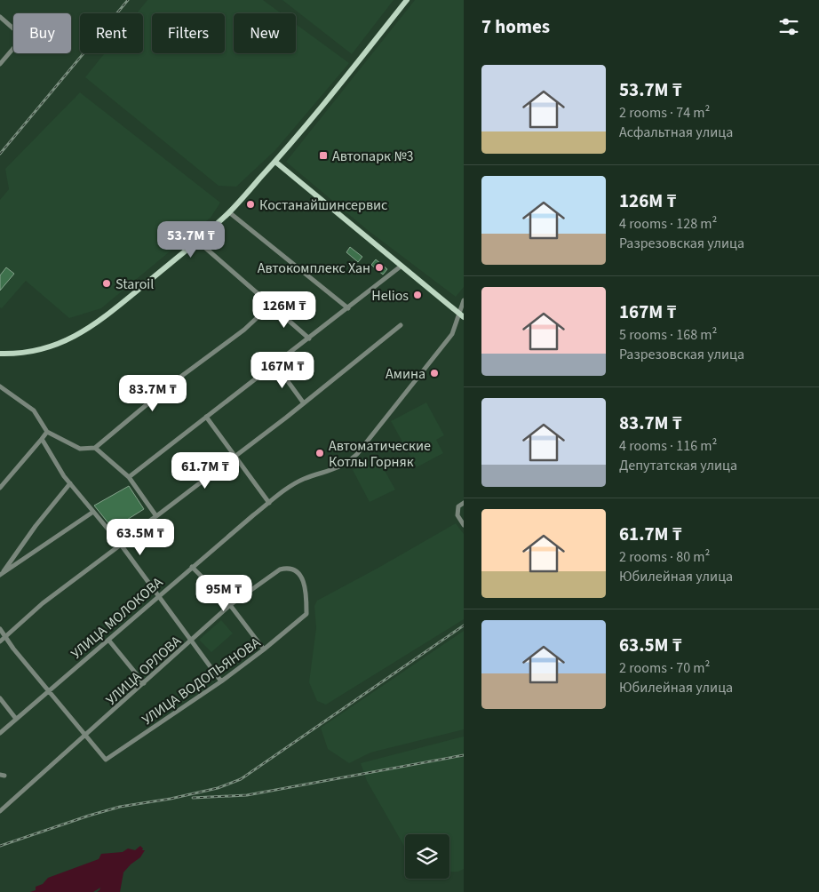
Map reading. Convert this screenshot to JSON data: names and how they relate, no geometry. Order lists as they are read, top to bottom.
{
  "streets": {
    "street": ["УЛИЦА МОЛОКОВА", "УЛИЦА ОРЛОВА", "УЛИЦА ВОДОПЬЯНОВА"]
  },
  "crossings": [
    ["УЛИЦА ОРЛОВА", "УЛИЦА ВОДОПЬЯНОВА"]
  ],
  "places": {
    "transit": ["Автопарк №3"],
    "other": [
      "Костанайшинсервис",
      "Автокомплекс Хан",
      "Staroil",
      "Helios",
      "Амина",
      "Автоматические Котлы Горняк"
    ]
  },
  "page": {
    "heading": "7 homes",
    "chip": [
      "Buy",
      "Rent",
      "Filters",
      "New"
    ],
    "list": [
      {
        "name": "53.7M ₸",
        "note": "2 rooms · 74 m² · Асфальтная улица"
      },
      {
        "name": "126M ₸",
        "note": "4 rooms · 128 m² · Разрезовская улица"
      },
      {
        "name": "167M ₸",
        "note": "5 rooms · 168 m² · Разрезовская улица"
      },
      {
        "name": "83.7M ₸",
        "note": "4 rooms · 116 m² · Депутатская улица"
      },
      {
        "name": "61.7M ₸",
        "note": "2 rooms · 80 m² · Юбилейная улица"
      },
      {
        "name": "63.5M ₸",
        "note": "2 rooms · 70 m² · Юбилейная улица"
      }
    ],
    "price": [
      "53.7M ₸",
      "126M ₸",
      "167M ₸",
      "83.7M ₸",
      "61.7M ₸",
      "63.5M ₸",
      "95M ₸"
    ]
  }
}
